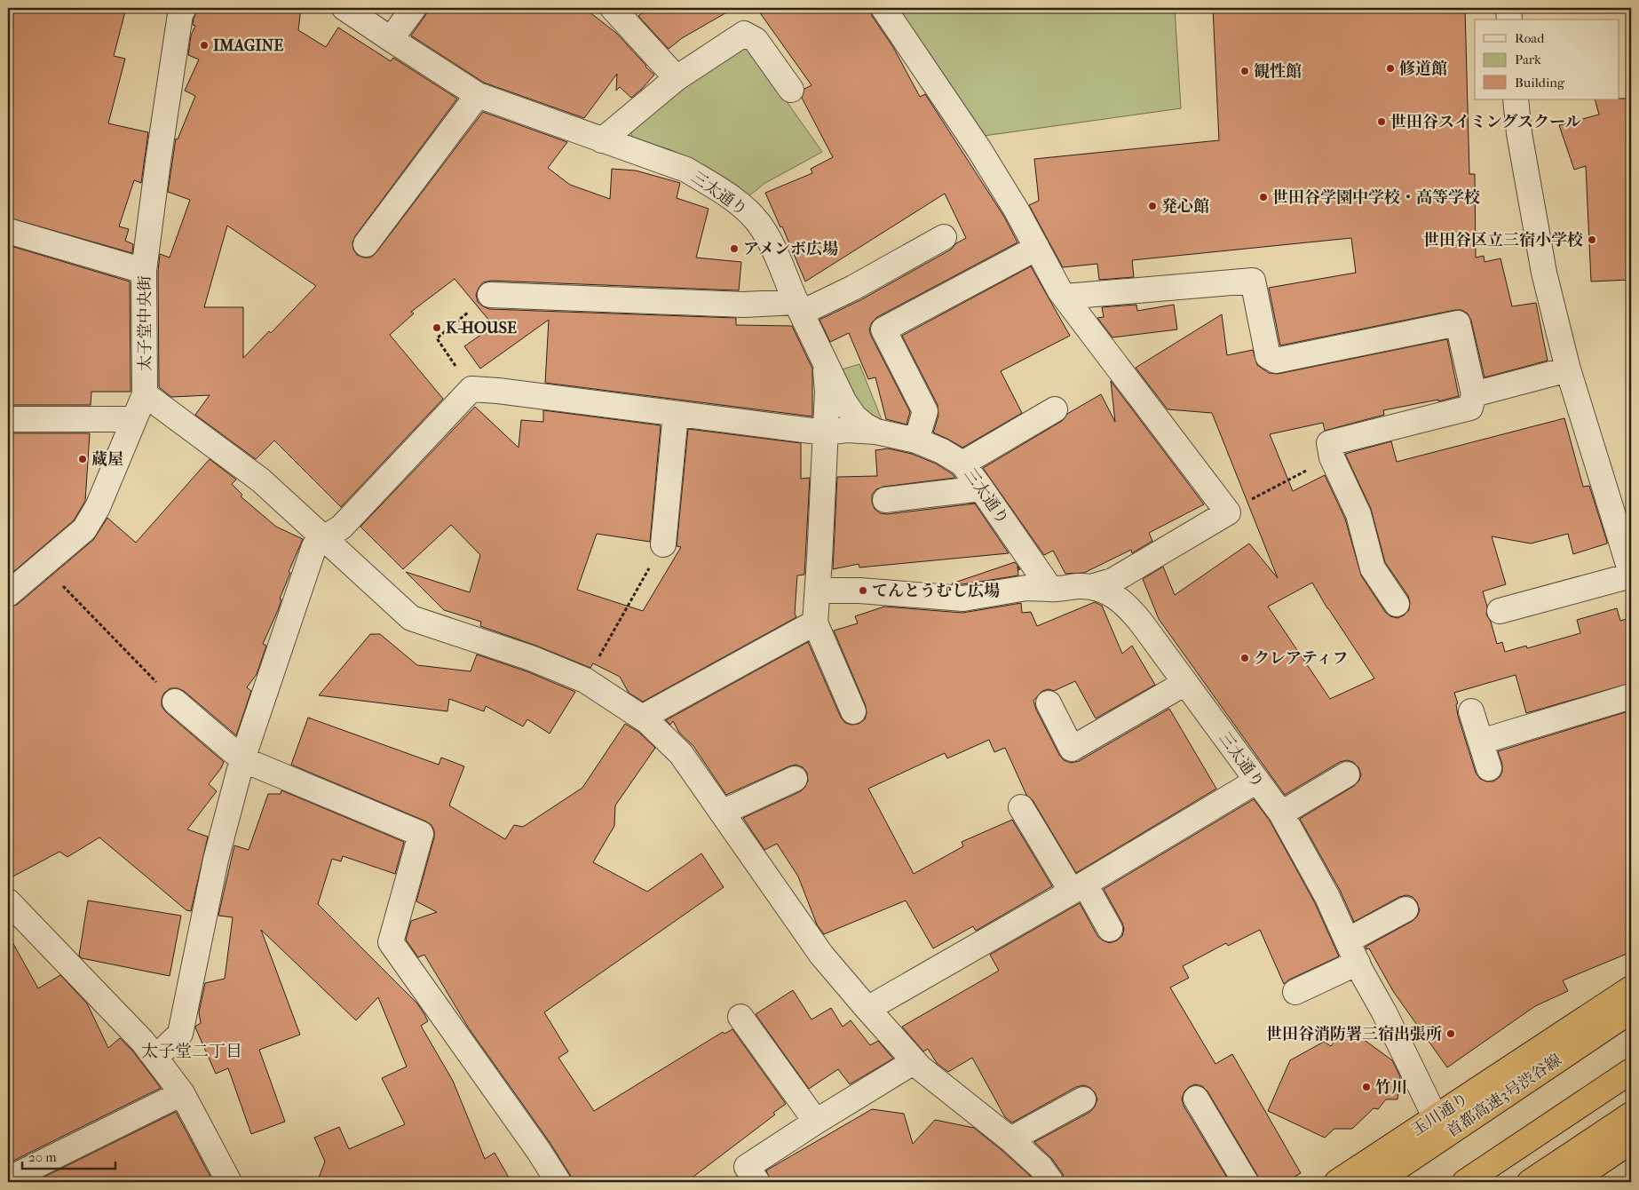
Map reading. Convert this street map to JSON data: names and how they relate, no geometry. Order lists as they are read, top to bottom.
{
  "streets": {
    "highway": ["首都高速3号渋谷線", "玉川通り"],
    "street": ["三太通り", "太子堂中央街"]
  },
  "crossings": [
    ["三太通り", "玉川通り"]
  ],
  "districts": ["太子堂二丁目"],
  "places": [
    "IMAGINE",
    "修道館",
    "観性館",
    "世田谷スイミングスクール",
    "世田谷学園中学校・高等学校",
    "発心館",
    "世田谷区立三宿小学校",
    "アメンボ広場",
    "K-HOUSE",
    "蔵屋",
    "てんとうむし広場",
    "クレアティフ",
    "世田谷消防署三宿出張所",
    "竹川"
  ],
  "legend": ["Road", "Park", "Building"],
  "scale_bar": "20 m"
}
